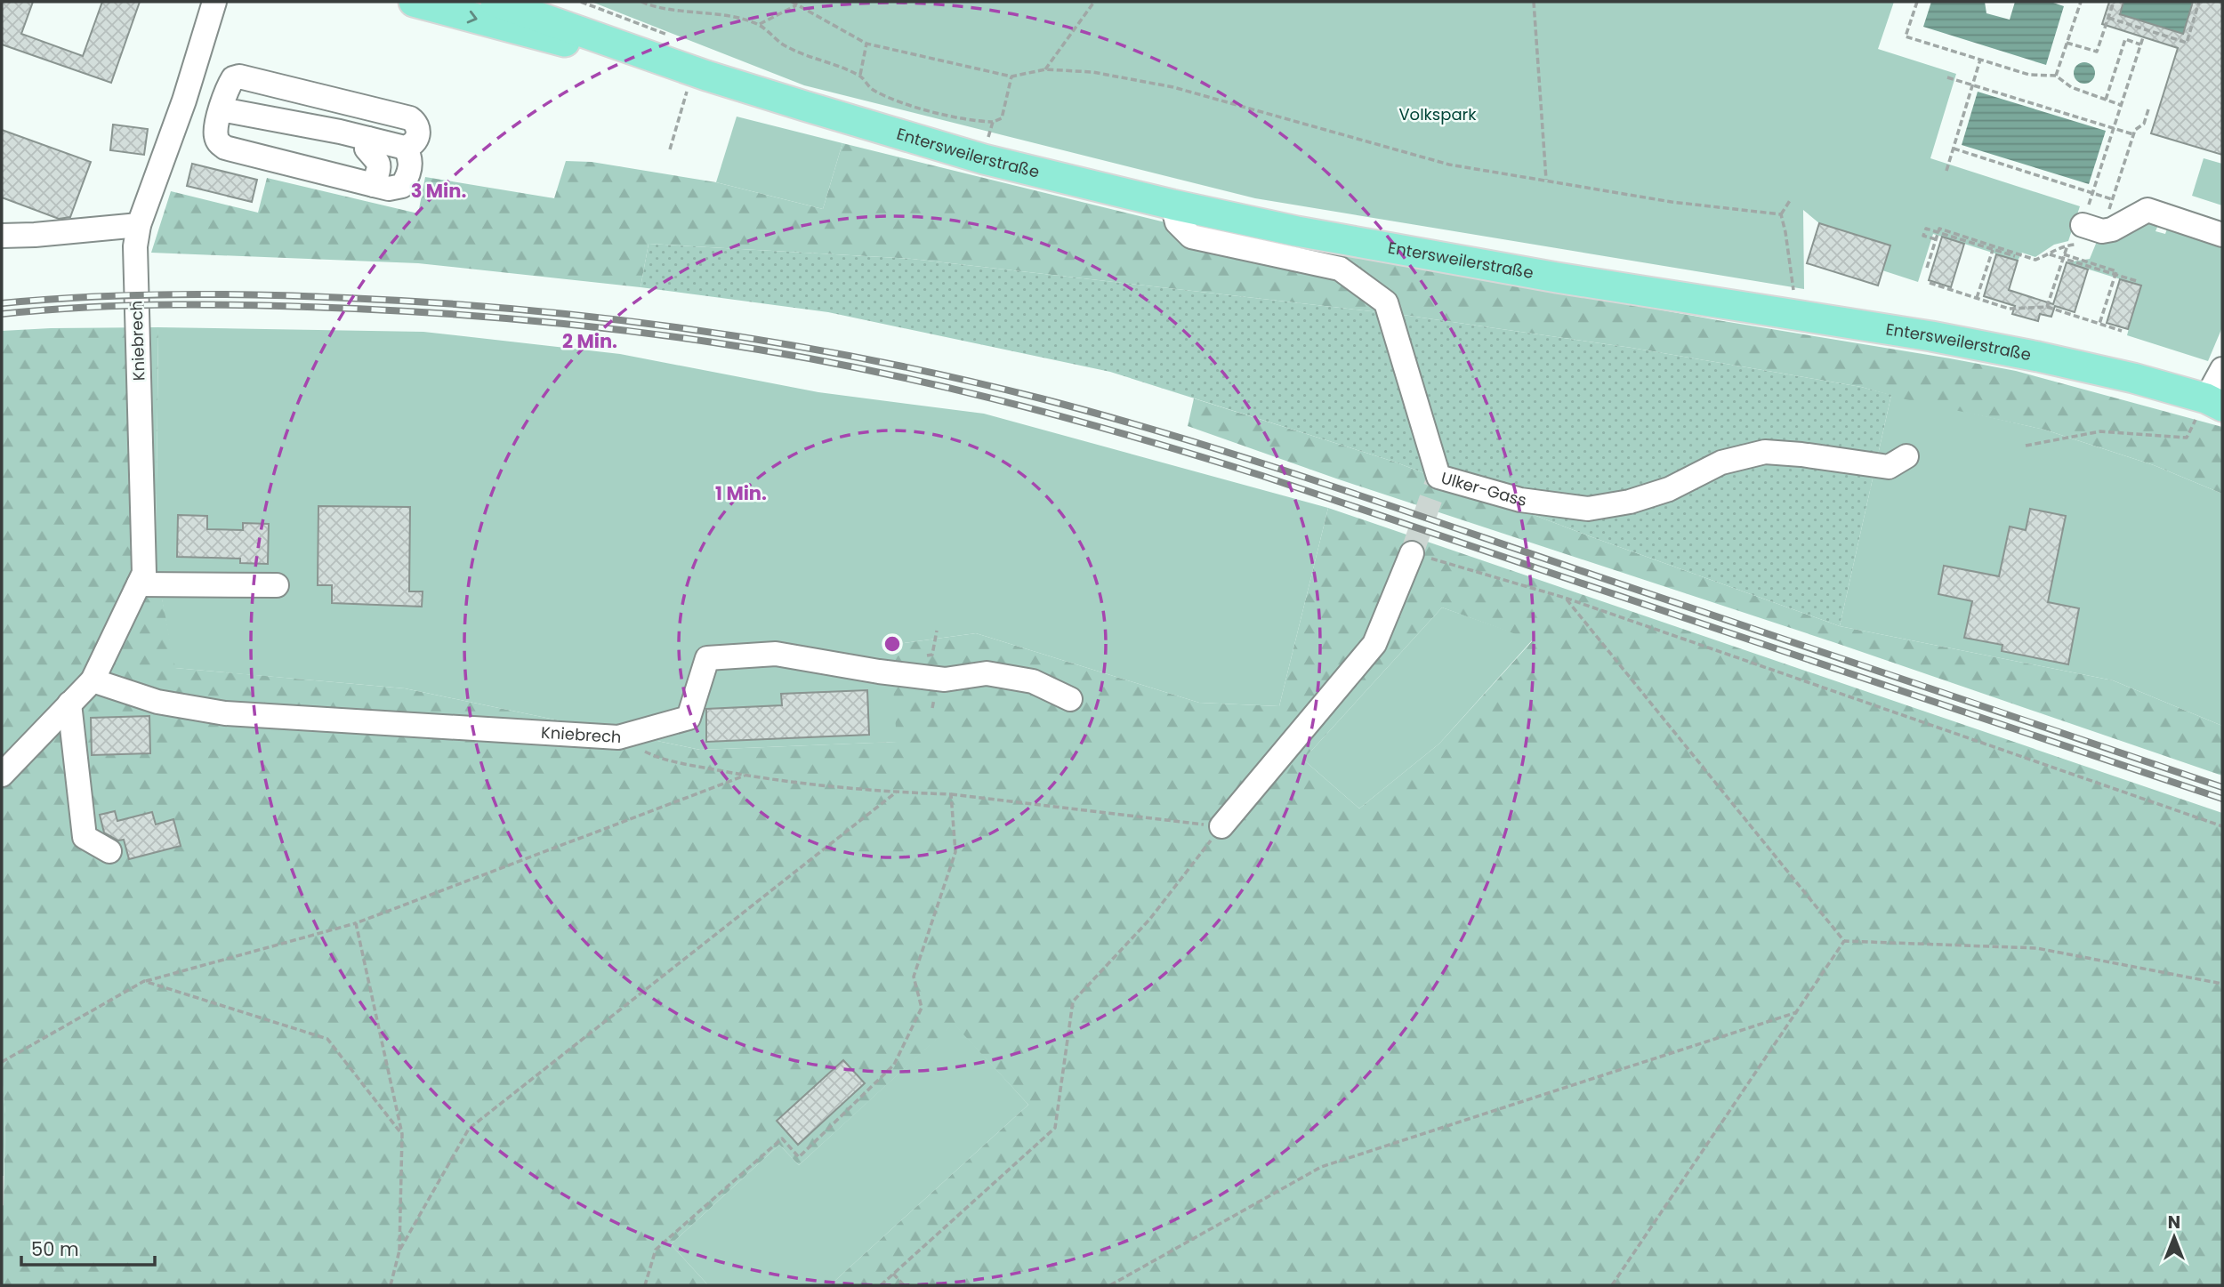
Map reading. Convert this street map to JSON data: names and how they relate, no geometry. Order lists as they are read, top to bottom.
{
  "streets": {
    "main road": ["Entersweilerstraße"],
    "street": ["Kniebrech", "Ulker-Gass"]
  },
  "crossings": [
    ["Entersweilerstraße", "Ulker-Gass"]
  ],
  "parks": ["Volkspark"],
  "scale_bar": "50 m",
  "north": "top",
  "rings": ["3 Min.", "2 Min.", "1 Min."]
}
